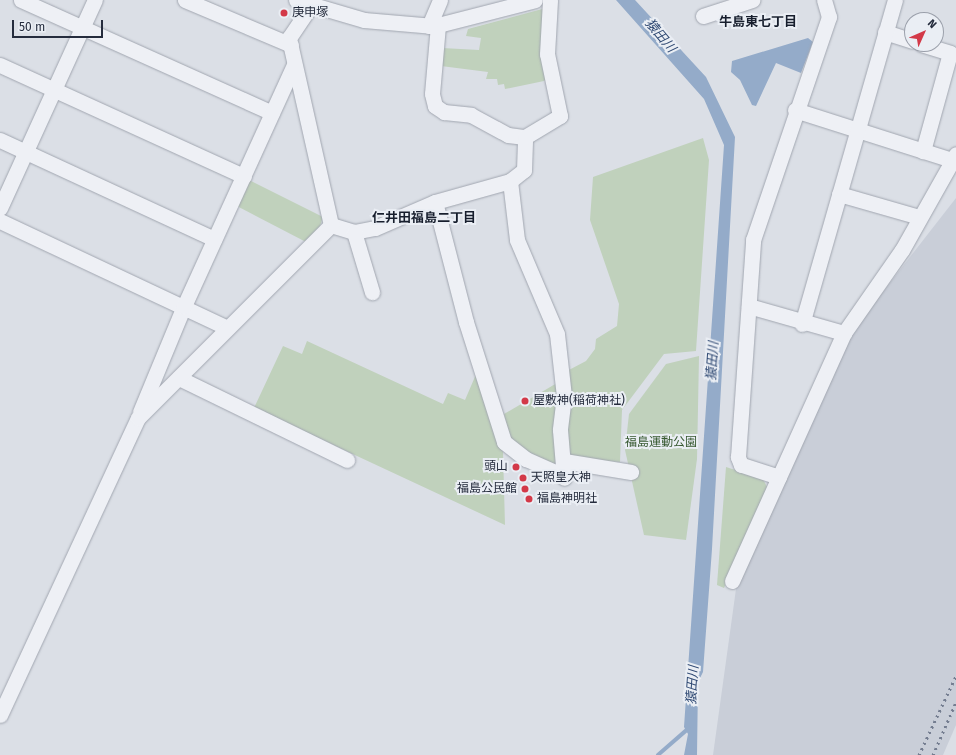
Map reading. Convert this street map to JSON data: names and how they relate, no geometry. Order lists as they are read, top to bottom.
{
  "districts": ["牛島東七丁目", "仁井田福島二丁目"],
  "water": ["猿田川"],
  "parks": ["福島運動公園"],
  "places": [
    "庚申塚",
    "屋敷神(稲荷神社)",
    "頭山",
    "天照皇大神",
    "福島公民館",
    "福島神明社"
  ],
  "scale_bar": "50 m",
  "north": "top right"
}
